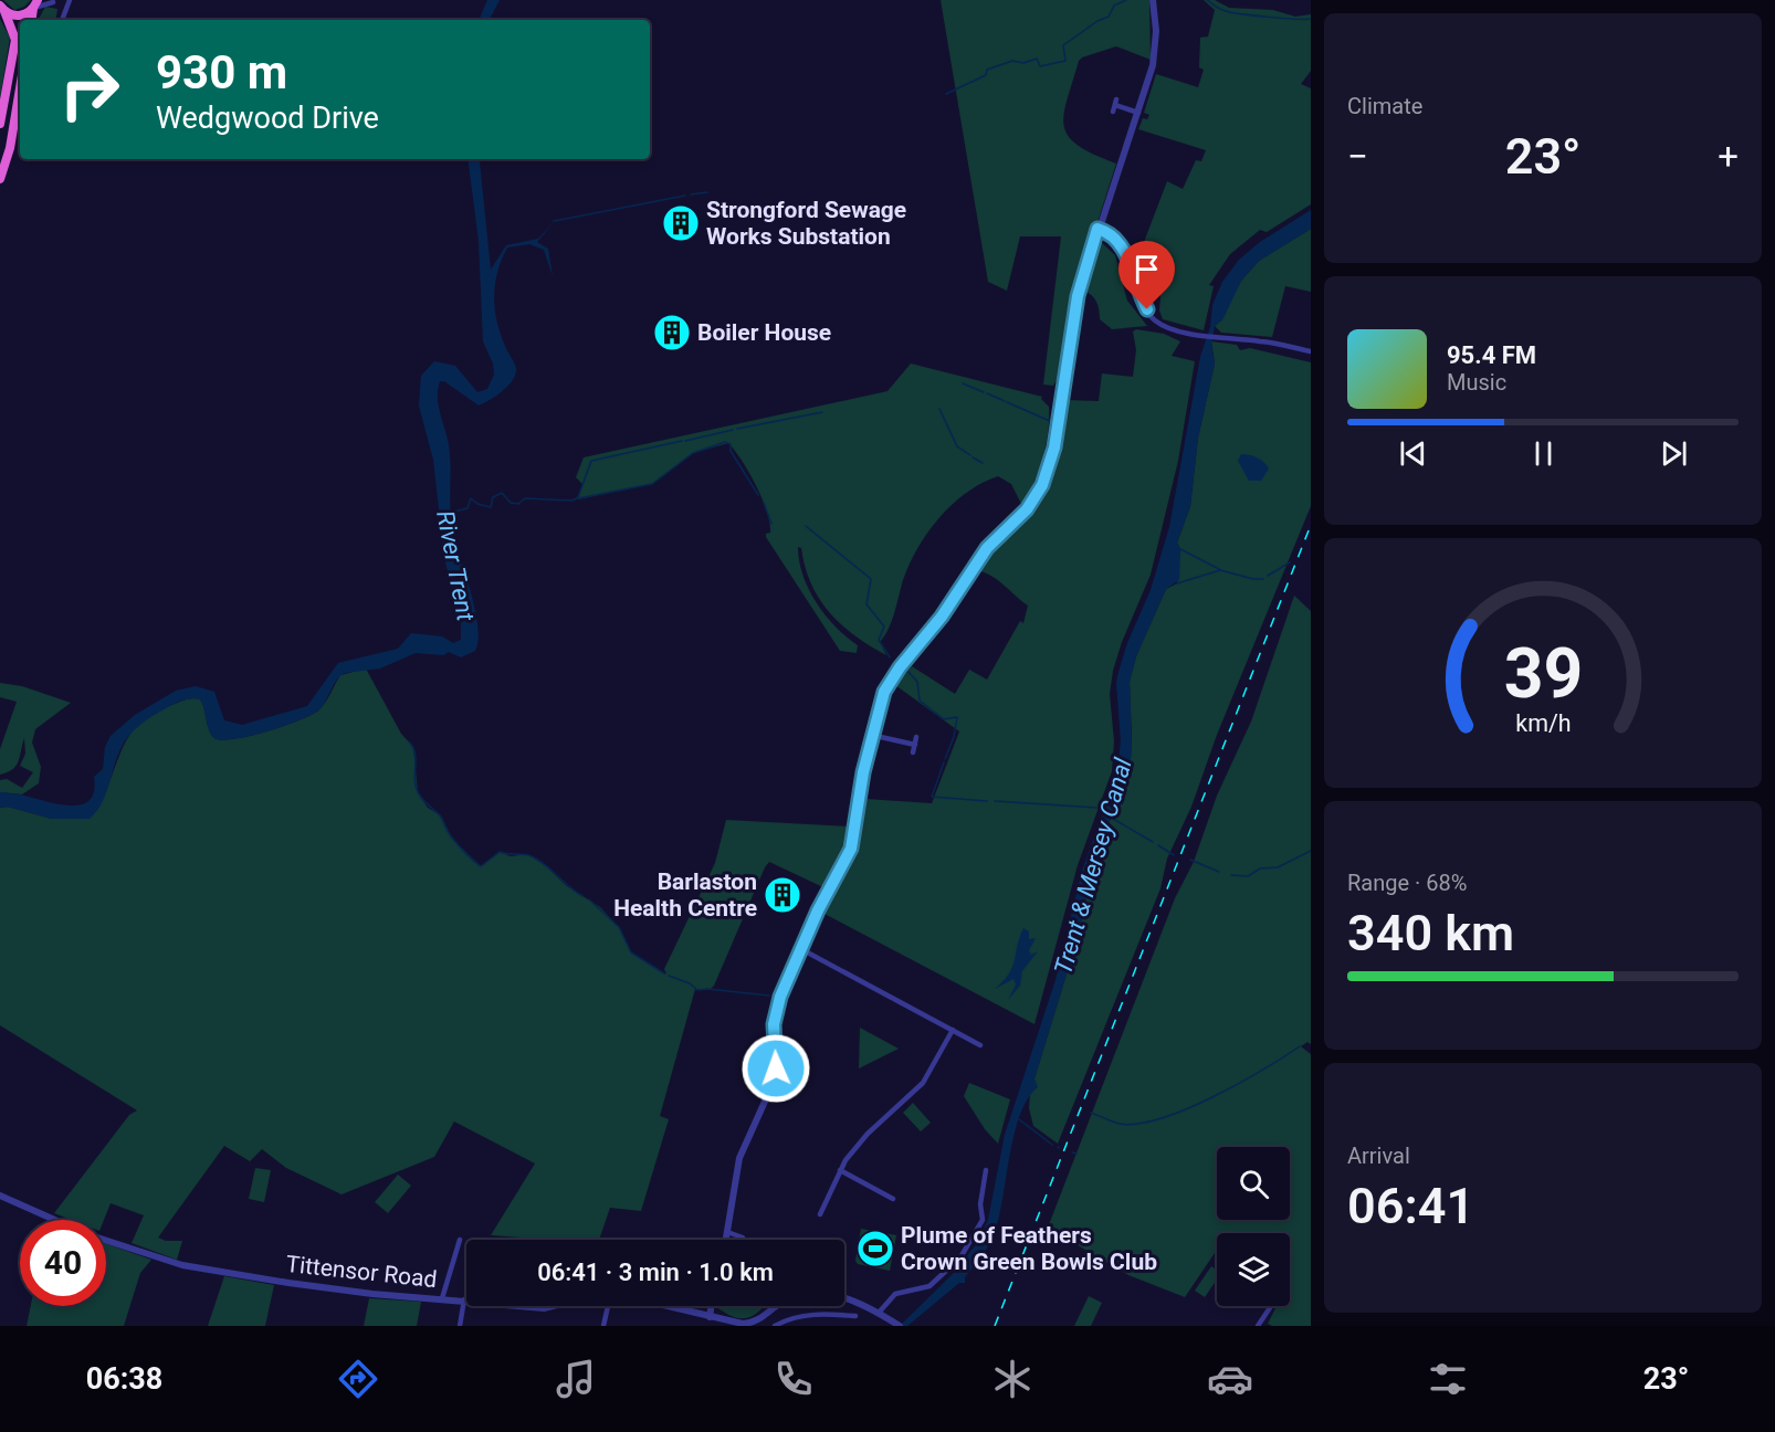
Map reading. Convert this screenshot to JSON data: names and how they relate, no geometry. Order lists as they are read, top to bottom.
{
  "streets": {
    "street": ["Tittensor Road"]
  },
  "water": ["River Trent", "Trent & Mersey Canal"],
  "places": {
    "building": ["Strongford Sewage Works Substation", "Boiler House", "Barlaston Health Centre"],
    "sports": ["Plume of Feathers Crown Green Bowls Club"]
  },
  "page": {
    "tile": [
      "Climate",
      ["Range · 68%", "340 km"],
      ["Arrival", "06:41"]
    ],
    "turn": ["930 m", "Wedgwood Drive"],
    "heat": ["−", "23°", "+"],
    "song": ["95.4 FM", "Music"],
    "limit": "40",
    "trip": "06:41 · 3 min · 1.0 km",
    "tabs": ["06:38", "23°"],
    "gauge": ["39", "km/h"]
  }
}
